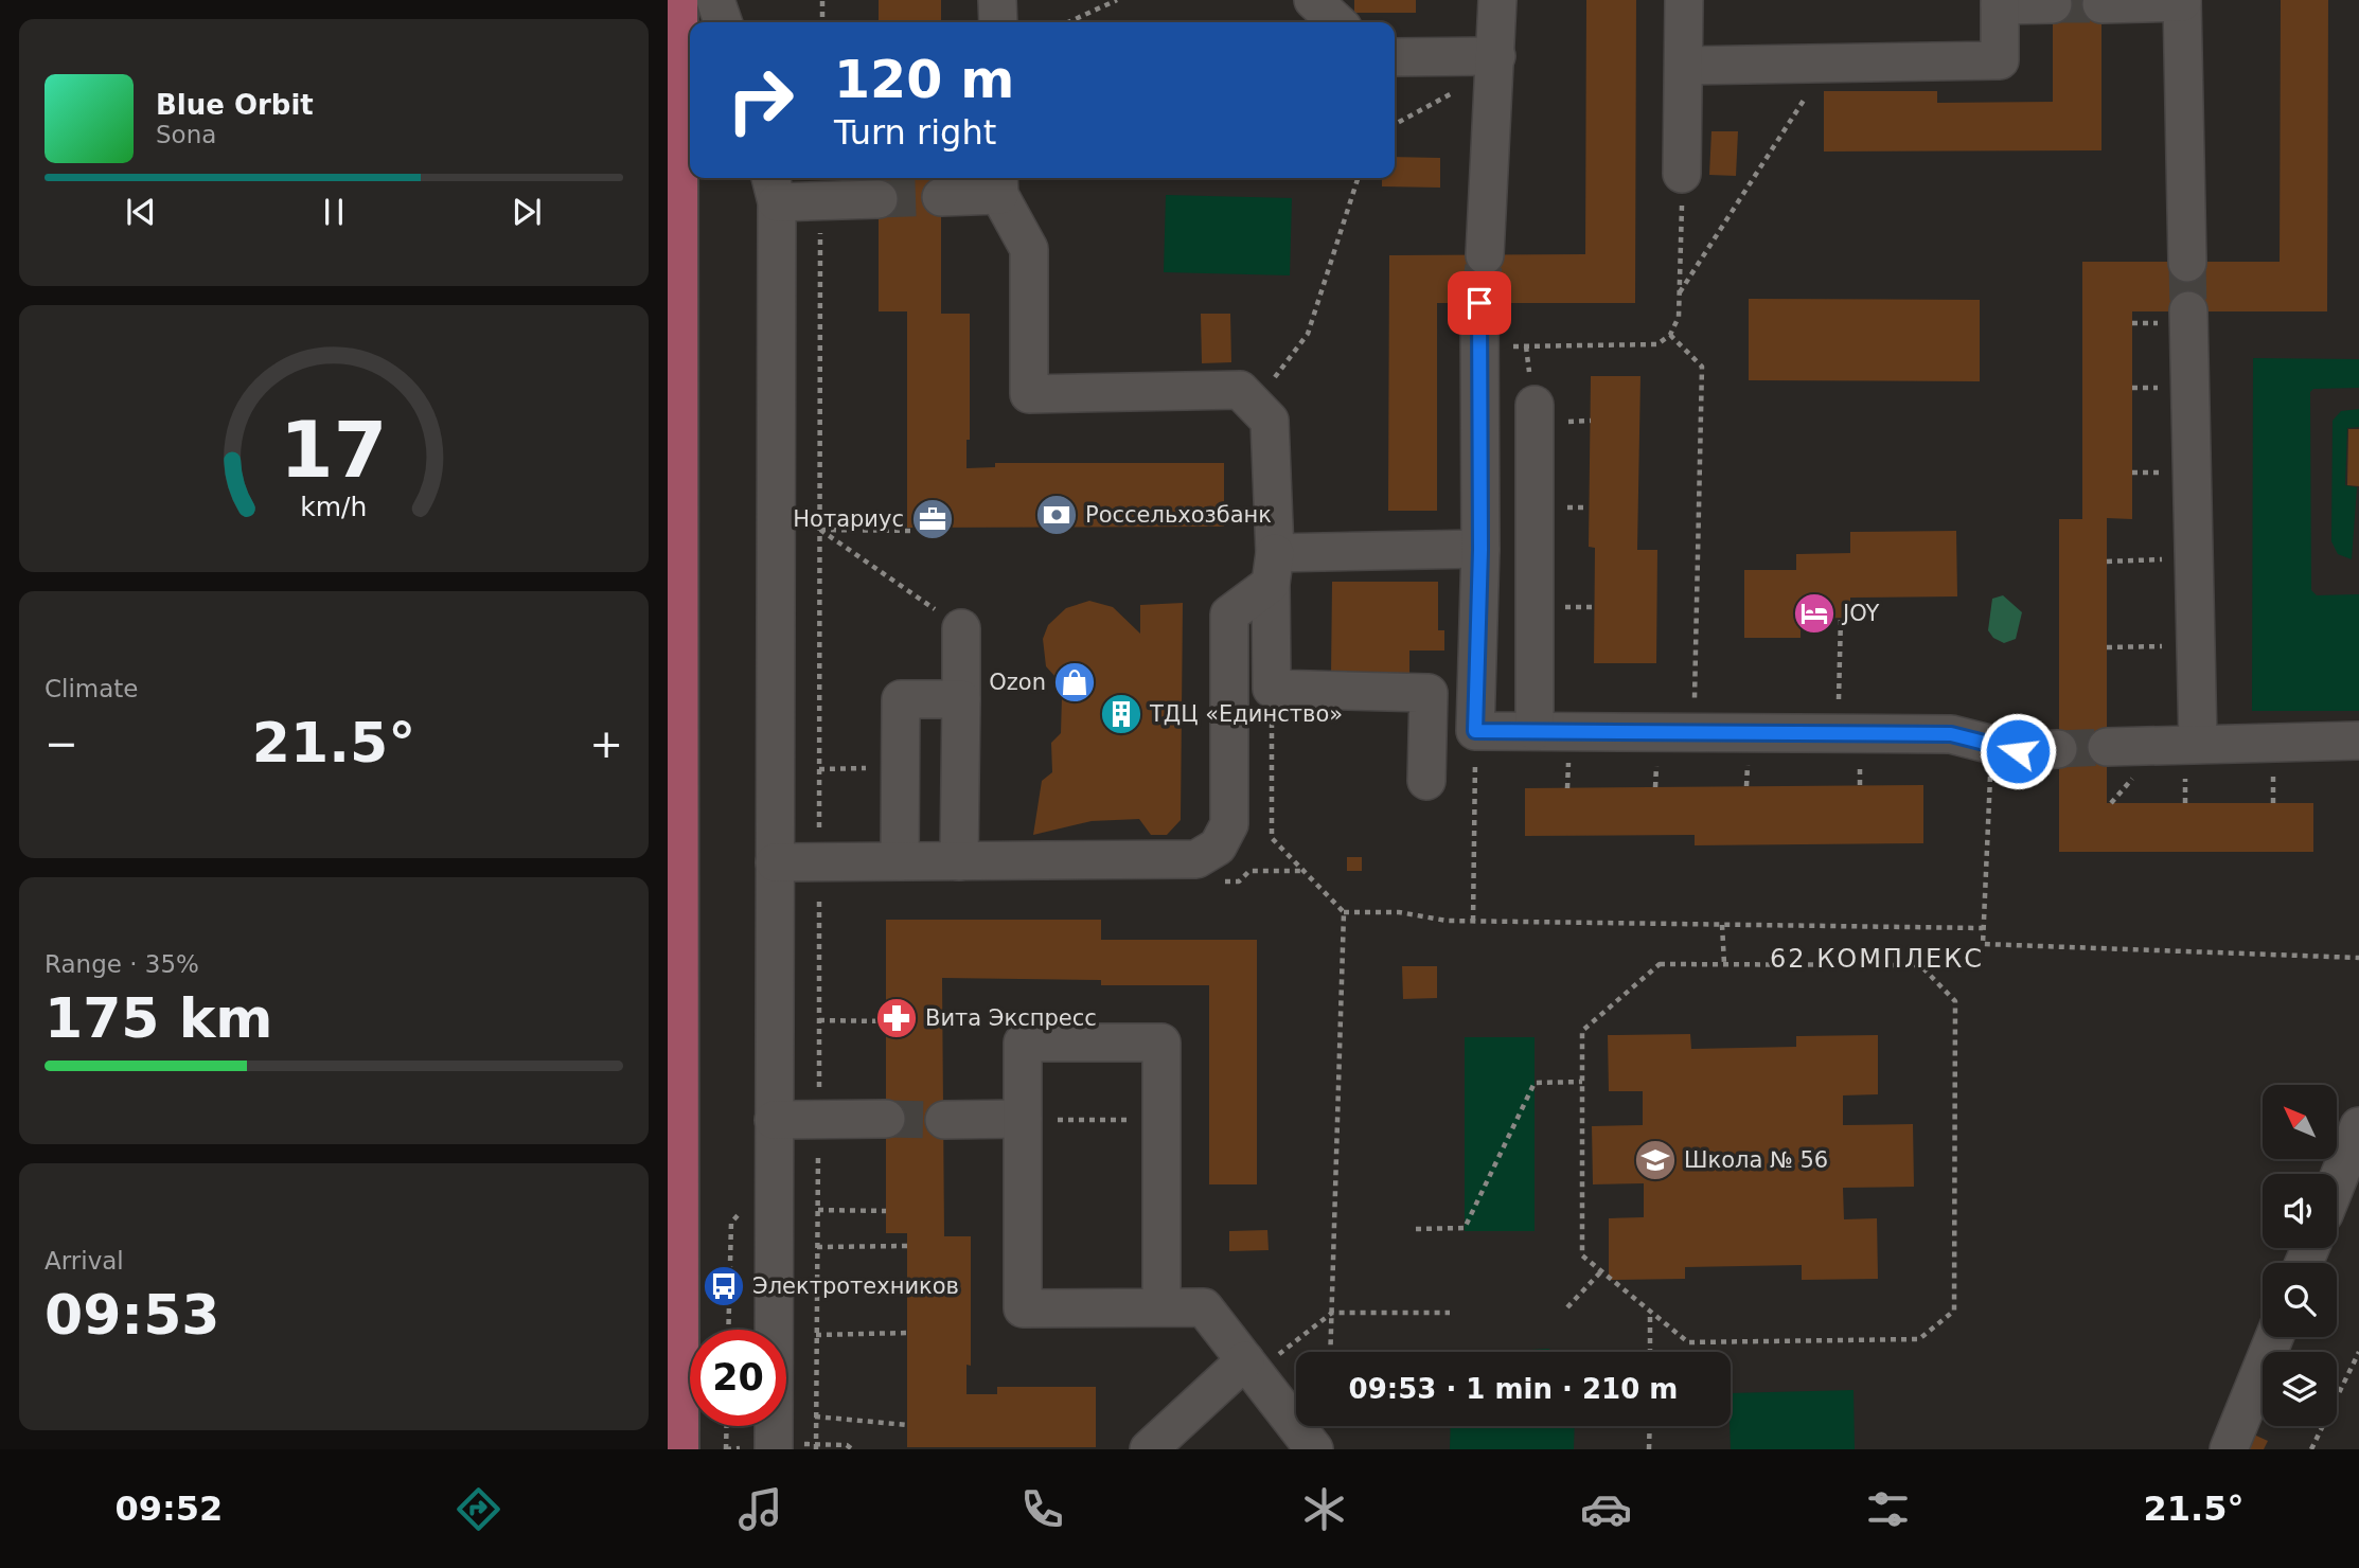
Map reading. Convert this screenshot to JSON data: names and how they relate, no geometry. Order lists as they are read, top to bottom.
{
  "districts": ["62 КОМПЛЕКС"],
  "places": {
    "bank": ["Россельхозбанк"],
    "office": ["Нотариус"],
    "hotel": ["JOY"],
    "shop": ["Ozon"],
    "building": ["ТДЦ «Единство»"],
    "pharmacy": ["Вита Экспресс"],
    "school or university": ["Школа № 56"],
    "bus stop": ["Электротехников"]
  },
  "north": "top left",
  "page": {
    "turn": ["120 m", "Turn right"],
    "song": ["Blue Orbit", "Sona"],
    "tile": [
      "Climate",
      ["Range · 35%", "175 km"],
      ["Arrival", "09:53"]
    ],
    "heat": ["−", "21.5°", "+"],
    "limit": "20",
    "trip": "09:53 · 1 min · 210 m",
    "tabs": ["09:52", "21.5°"],
    "gauge": ["17", "km/h"]
  }
}
